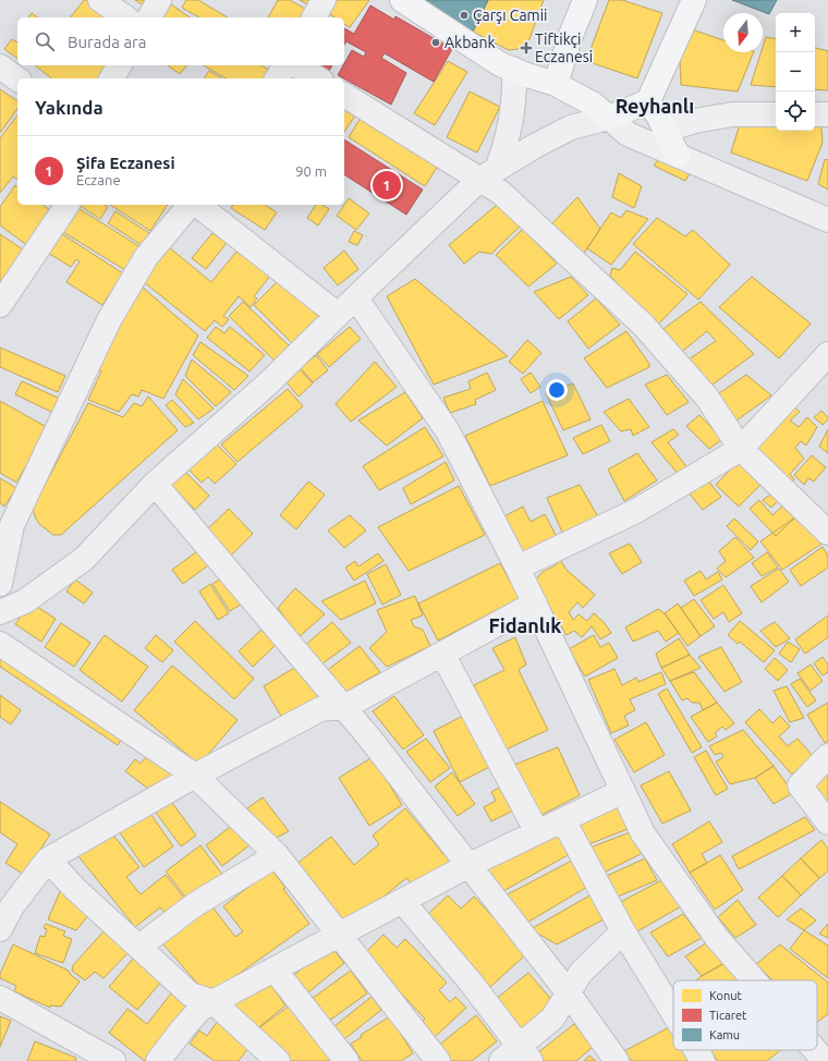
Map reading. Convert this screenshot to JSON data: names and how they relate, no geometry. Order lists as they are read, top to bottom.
{
  "districts": ["Reyhanlı", "Fidanlık"],
  "places": {
    "other": ["Çarşı Camii", "Akbank"],
    "health": ["Tiftikçi Eczanesi"]
  },
  "legend": ["Konut", "Ticaret", "Kamu"],
  "north": "bottom",
  "page": {
    "map_buttons": ["+", "−"],
    "search": "Burada ara",
    "heading": "Yakında",
    "list": [
      {
        "mark": "1",
        "name": "Şifa Eczanesi",
        "note": "Eczane",
        "value": "90 m"
      }
    ],
    "pins": "1"
  }
}
